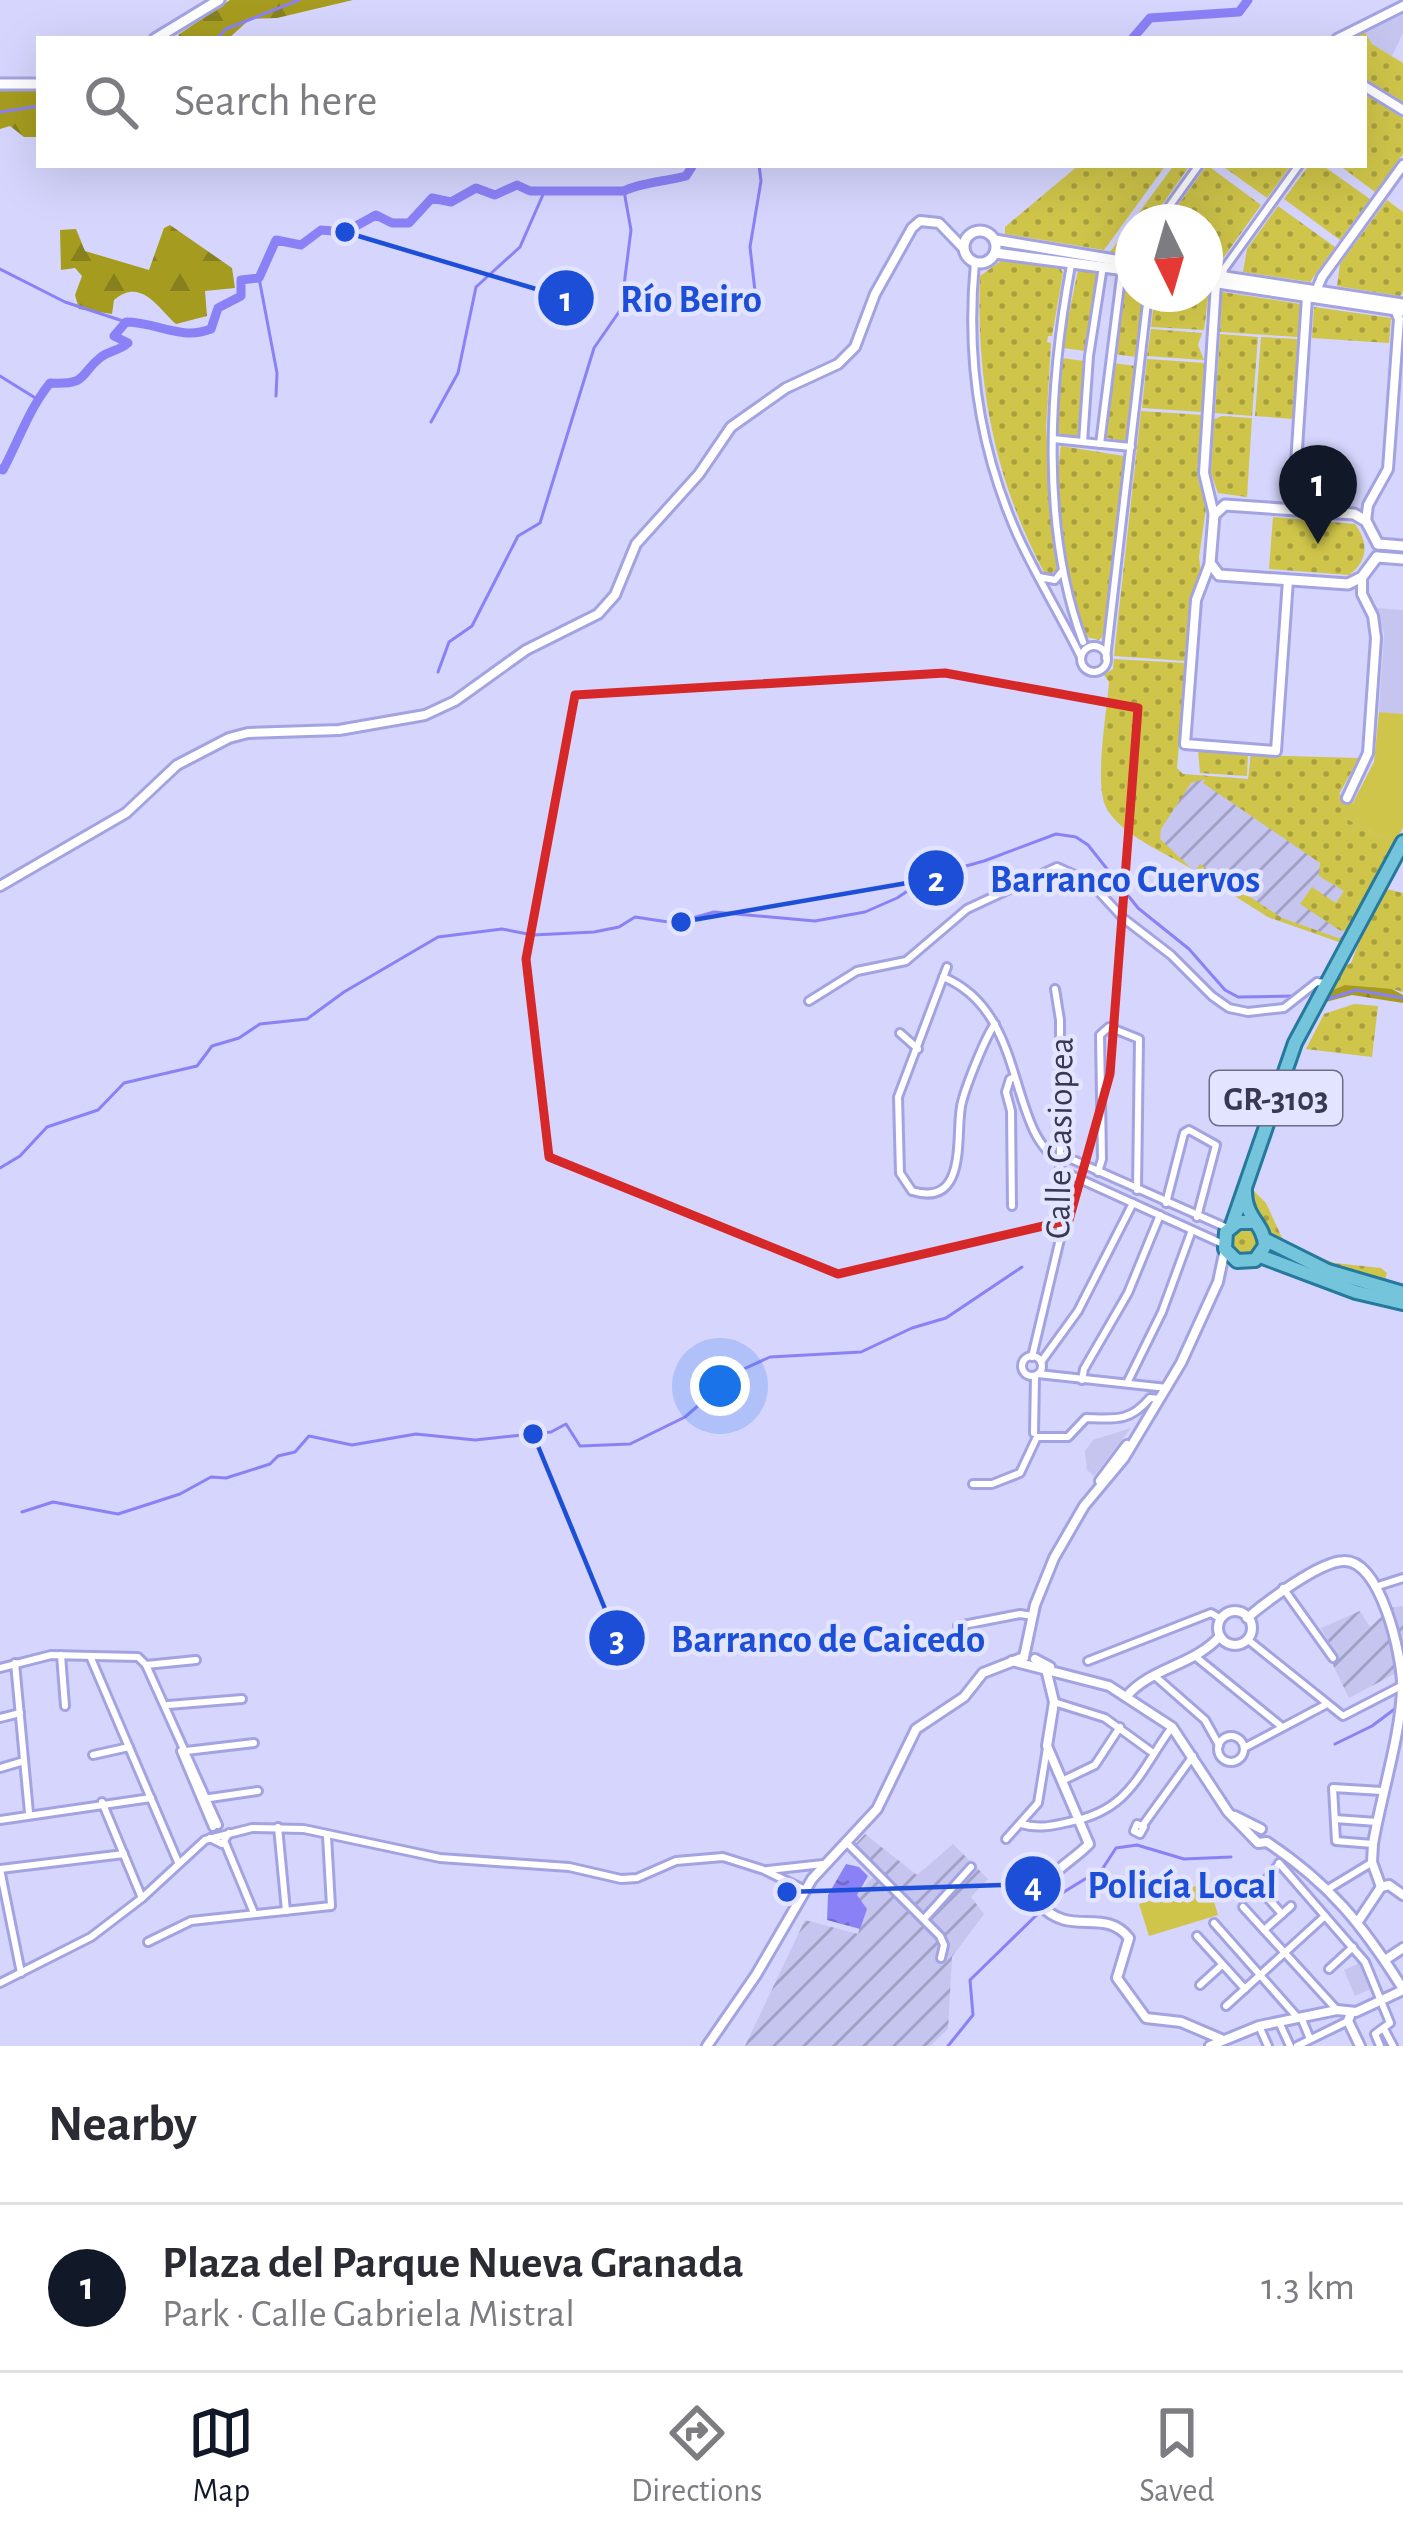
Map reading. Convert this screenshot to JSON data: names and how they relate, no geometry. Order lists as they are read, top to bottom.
{
  "streets": {
    "main road": ["GR-3103"],
    "street": ["Calle Casiopea"]
  },
  "places": [
    "Río Beiro",
    "Barranco Cuervos",
    "Barranco de Caicedo",
    "Policía Local"
  ],
  "north": "bottom",
  "page": {
    "search": "Search here",
    "pins": "1",
    "heading": "Nearby",
    "list": [
      {
        "mark": "1",
        "name": "Plaza del Parque Nueva Granada",
        "note": "Park · Calle Gabriela Mistral",
        "value": "1.3 km"
      }
    ],
    "nav": ["Map", "Directions", "Saved"]
  }
}
